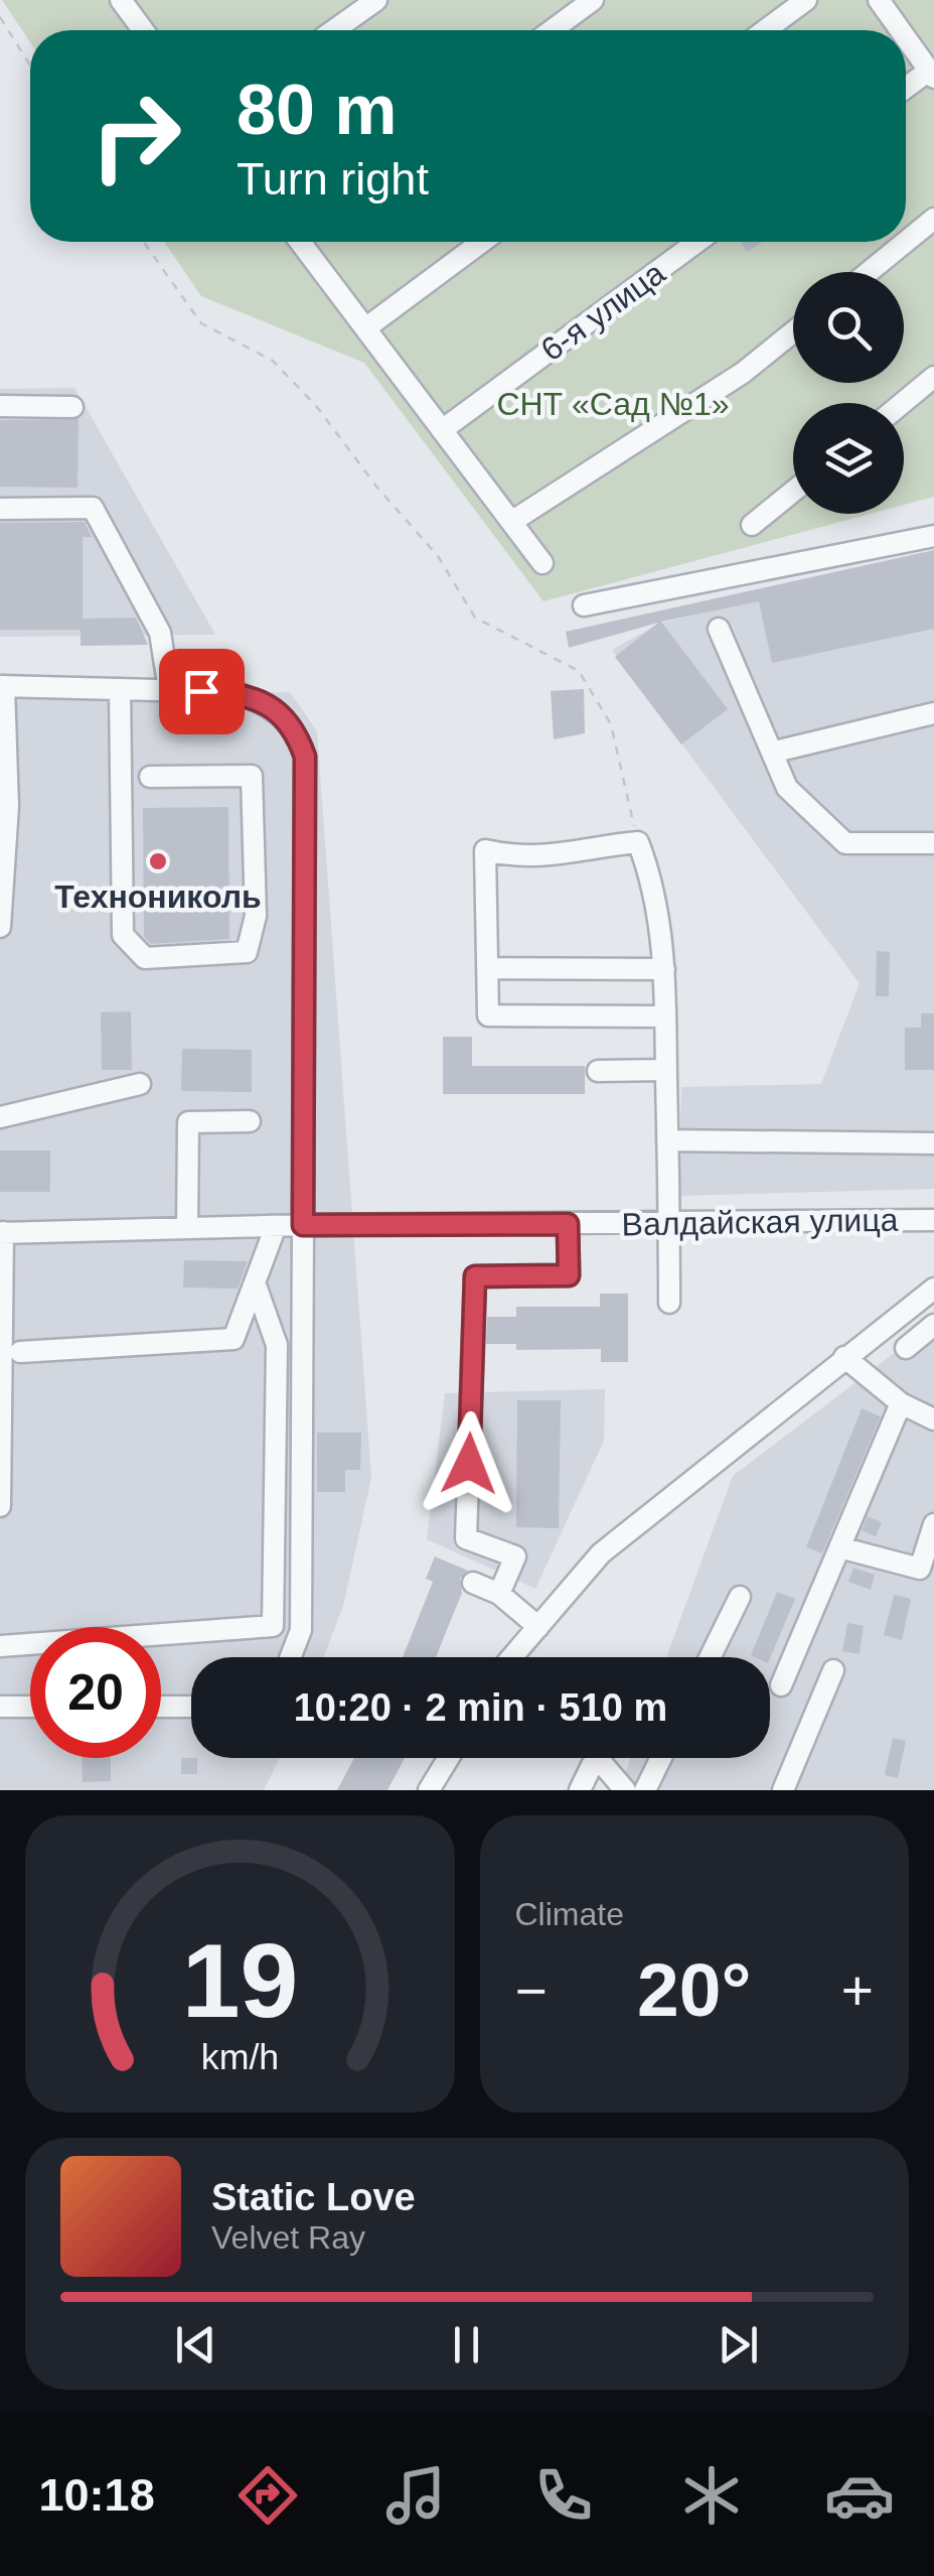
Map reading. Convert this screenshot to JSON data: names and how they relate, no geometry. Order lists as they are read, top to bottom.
{
  "streets": {
    "street": ["6-я улица", "Валдайская улица"]
  },
  "parks": ["СНТ «Сад №1»"],
  "places": ["Технониколь"],
  "page": {
    "turn": ["80 m", "Turn right"],
    "limit": "20",
    "trip": "10:20 · 2 min · 510 m",
    "tile": "Climate",
    "heat": ["−", "20°", "+"],
    "song": ["Static Love", "Velvet Ray"],
    "tabs": "10:18",
    "gauge": ["19", "km/h"]
  }
}
